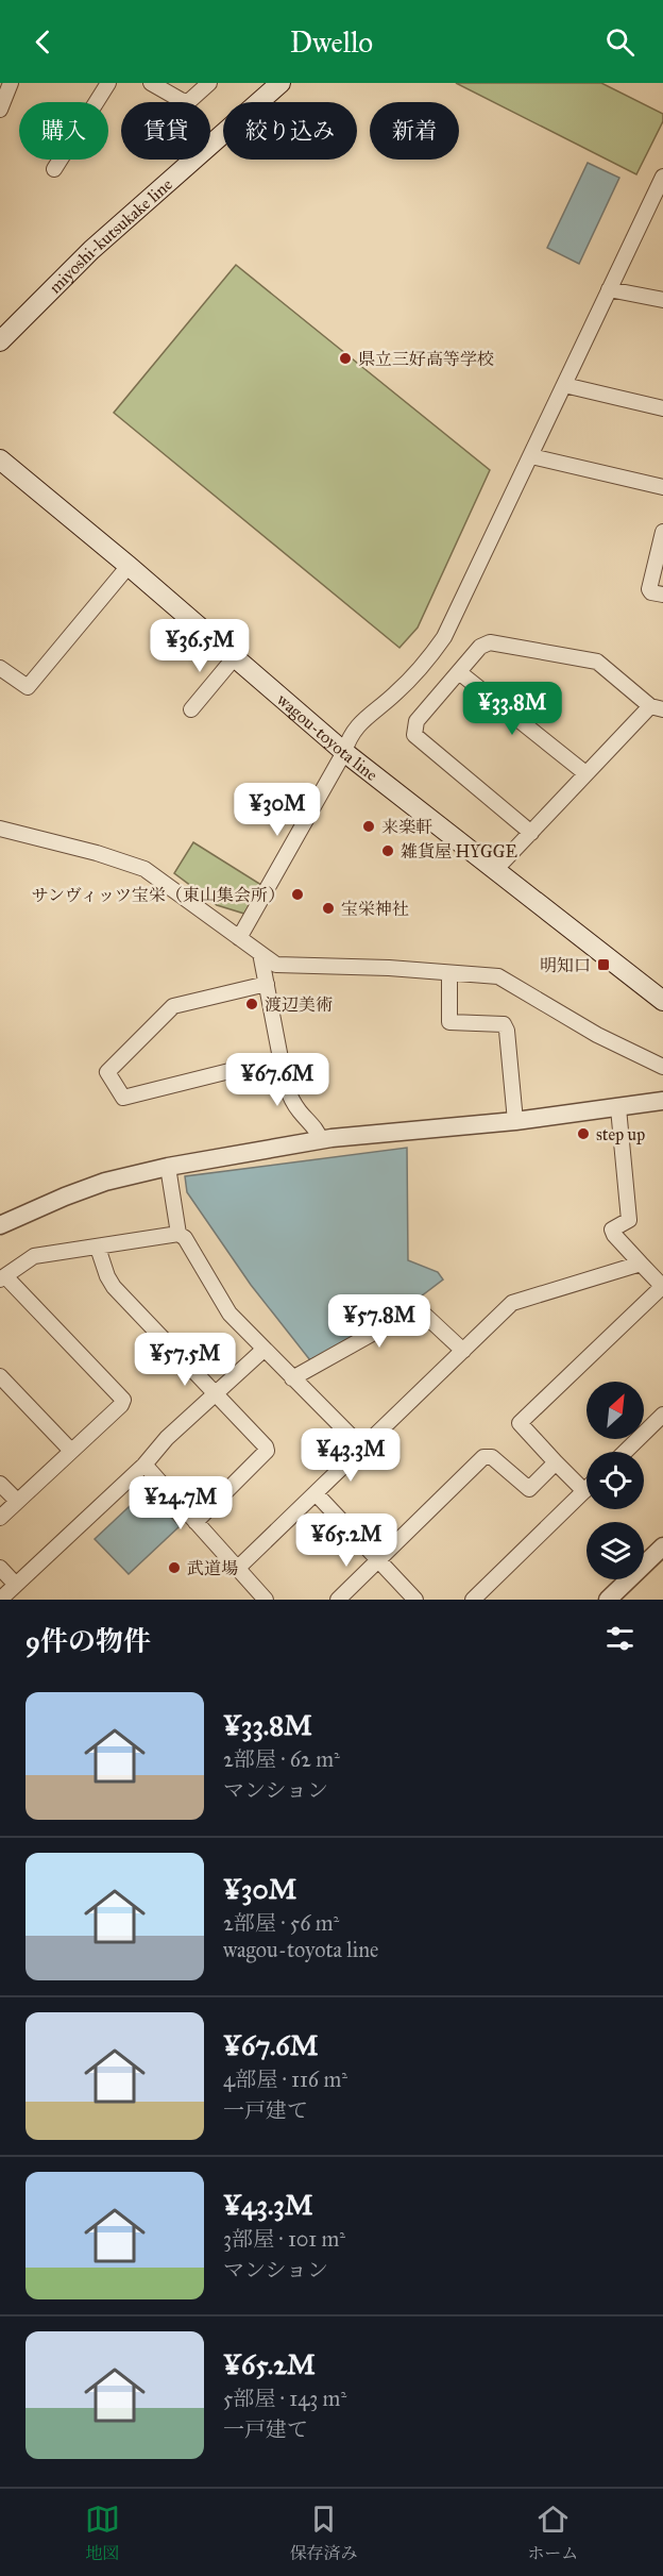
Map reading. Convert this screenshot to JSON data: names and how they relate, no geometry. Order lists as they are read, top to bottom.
{
  "streets": {
    "main road": ["miyoshi-kutsukake line", "wagou-toyota line"]
  },
  "places": {
    "other": [
      "県立三好高等学校",
      "来楽軒",
      "雑貨屋 HYGGE",
      "サンヴィッツ宝栄（東山集会所）",
      "宝栄神社",
      "渡辺美術",
      "step up",
      "武道場"
    ],
    "transit": ["明知口"]
  },
  "north": "top right",
  "page": {
    "header": "Dwello",
    "chip": [
      "購入",
      "賃貸",
      "絞り込み",
      "新着"
    ],
    "price": [
      "¥36.5M",
      "¥33.8M",
      "¥30M",
      "¥67.6M",
      "¥57.8M",
      "¥57.5M",
      "¥43.3M",
      "¥24.7M",
      "¥65.2M"
    ],
    "heading": "9件の物件",
    "list": [
      {
        "name": "¥33.8M",
        "note": "2部屋 · 62 m² · マンション"
      },
      {
        "name": "¥30M",
        "note": "2部屋 · 56 m² · wagou-toyota line"
      },
      {
        "name": "¥67.6M",
        "note": "4部屋 · 116 m² · 一戸建て"
      },
      {
        "name": "¥43.3M",
        "note": "3部屋 · 101 m² · マンション"
      },
      {
        "name": "¥65.2M",
        "note": "5部屋 · 143 m² · 一戸建て"
      }
    ],
    "tabs": ["地図", "保存済み", "ホーム"]
  }
}
